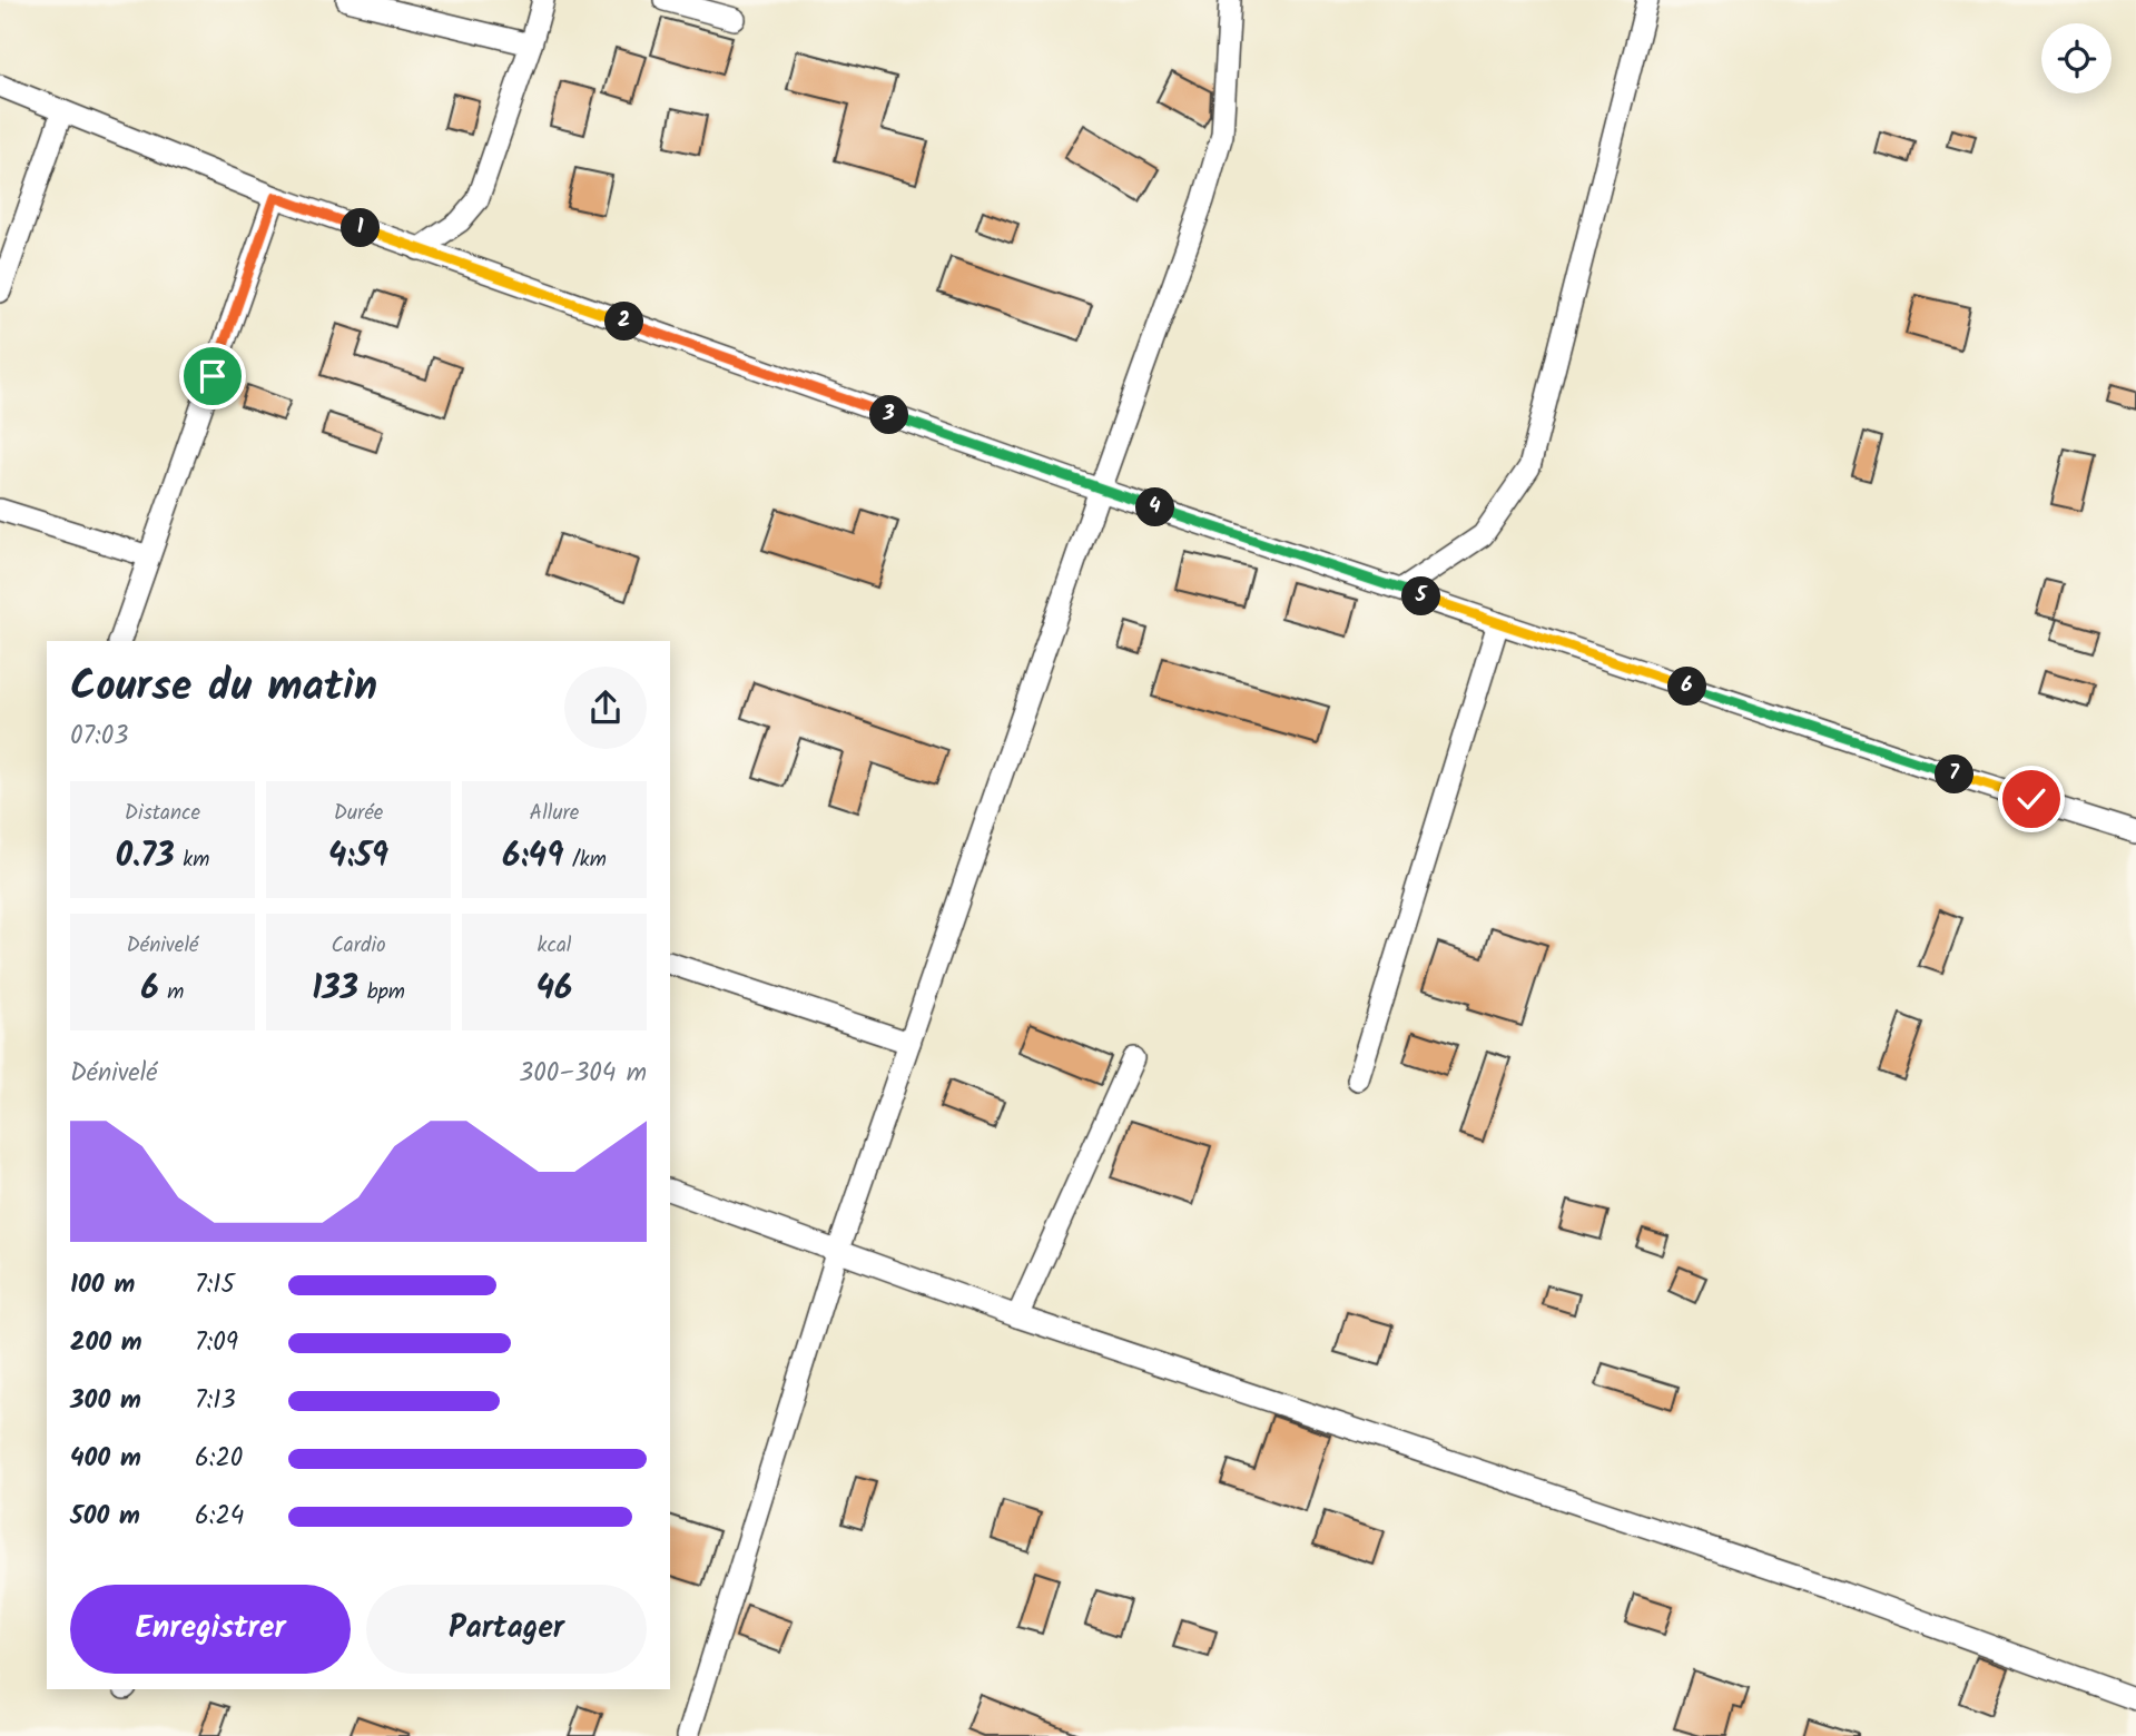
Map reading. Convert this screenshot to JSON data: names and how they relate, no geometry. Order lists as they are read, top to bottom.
{
  "page": {
    "pins": [
      "1",
      "2",
      "3",
      "4",
      "5",
      "6",
      "7"
    ],
    "heading": ["Course du matin", "07:03"],
    "stats": [
      ["Distance", "0.73 km"],
      ["Durée", "4:59"],
      ["Allure", "6:49 /km"],
      ["Dénivelé", "6 m"],
      ["Cardio", "133 bpm"],
      ["kcal", "46"]
    ],
    "chart": ["Dénivelé", "300–304 m"],
    "list": [
      {
        "name": "100 m",
        "note": "7:15"
      },
      {
        "name": "200 m",
        "note": "7:09"
      },
      {
        "name": "300 m",
        "note": "7:13"
      },
      {
        "name": "400 m",
        "note": "6:20"
      },
      {
        "name": "500 m",
        "note": "6:24"
      }
    ],
    "buttons": ["Enregistrer", "Partager"]
  }
}
